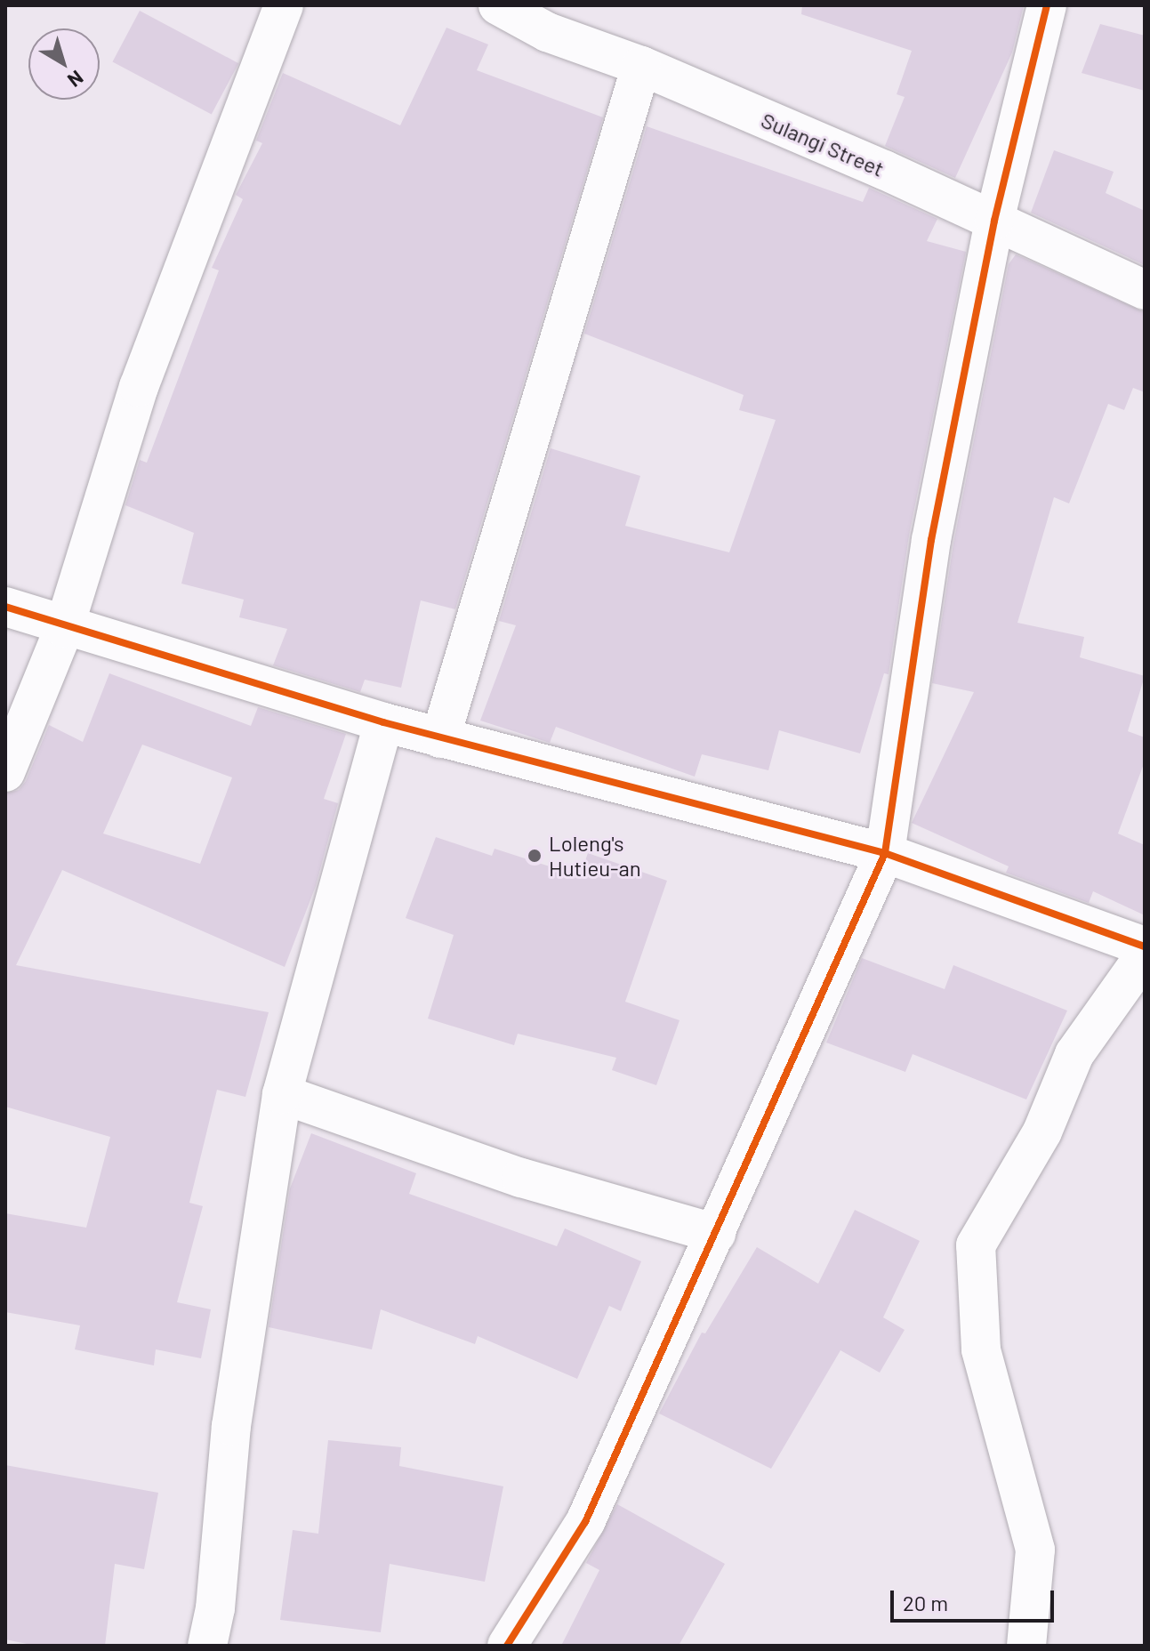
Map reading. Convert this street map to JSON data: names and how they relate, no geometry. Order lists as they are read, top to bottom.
{
  "streets": {
    "street": ["Sulangi Street"]
  },
  "places": ["Loleng's Hutieu-an"],
  "scale_bar": "20 m",
  "north": "bottom right"
}
